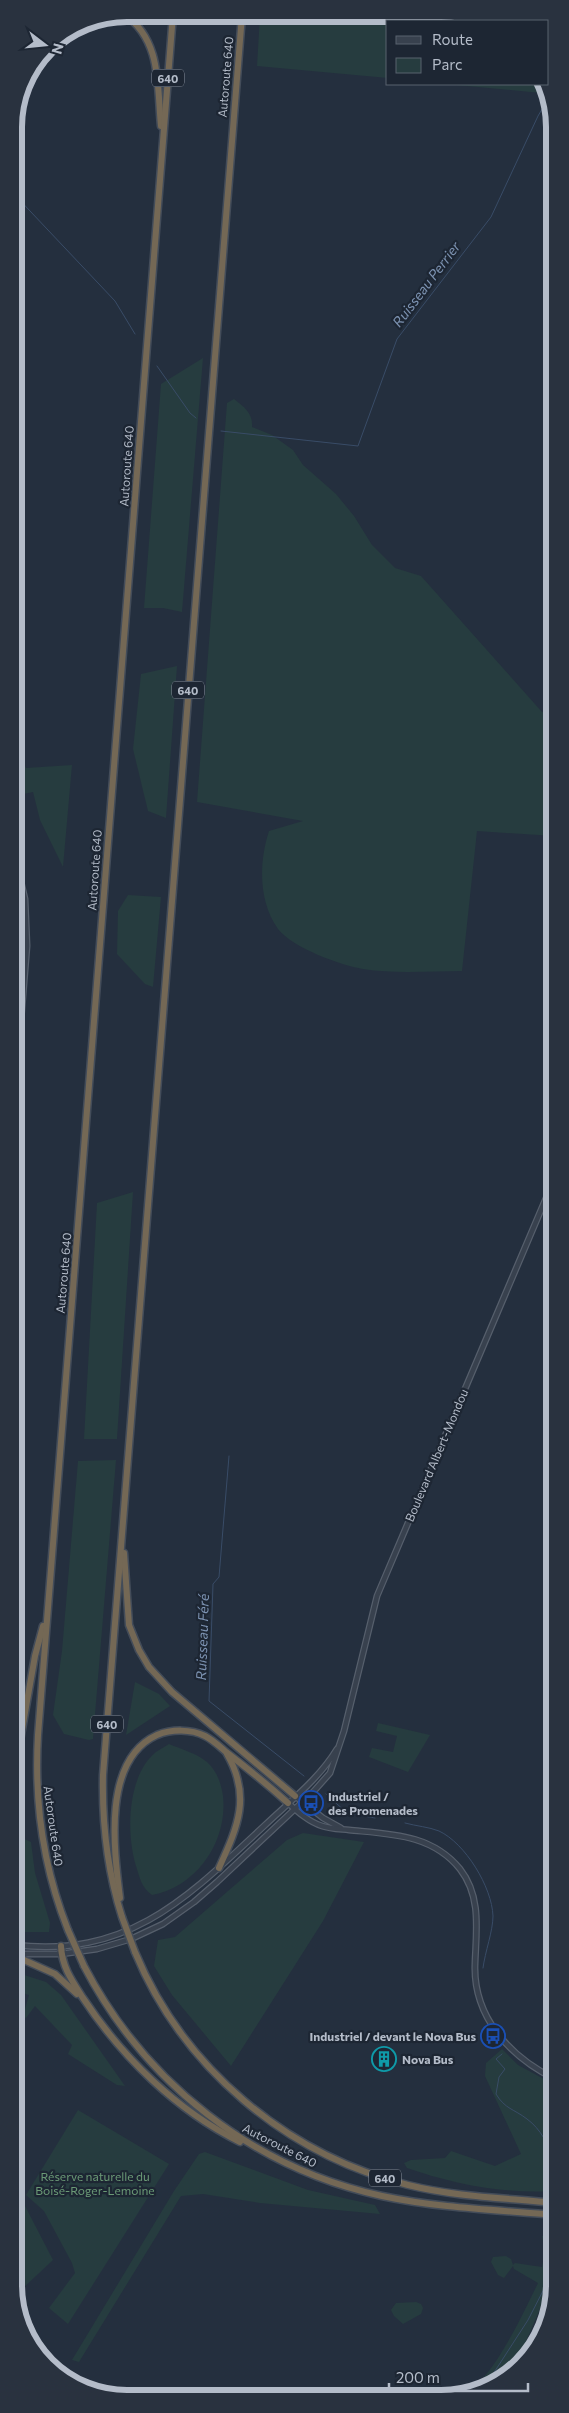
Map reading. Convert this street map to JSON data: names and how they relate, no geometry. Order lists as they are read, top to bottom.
{
  "streets": {
    "highway": ["Autoroute 640", "640"],
    "street": ["Boulevard Albert-Mondou"]
  },
  "water": ["Ruisseau Perrier", "Ruisseau Féré"],
  "parks": ["Réserve naturelle du Boisé-Roger-Lemoine"],
  "places": {
    "bus stop": ["Industriel / des Promenades", "Industriel / devant le Nova Bus"],
    "building": ["Nova Bus"]
  },
  "legend": ["Route", "Parc"],
  "scale_bar": "200 m",
  "north": "right"
}
